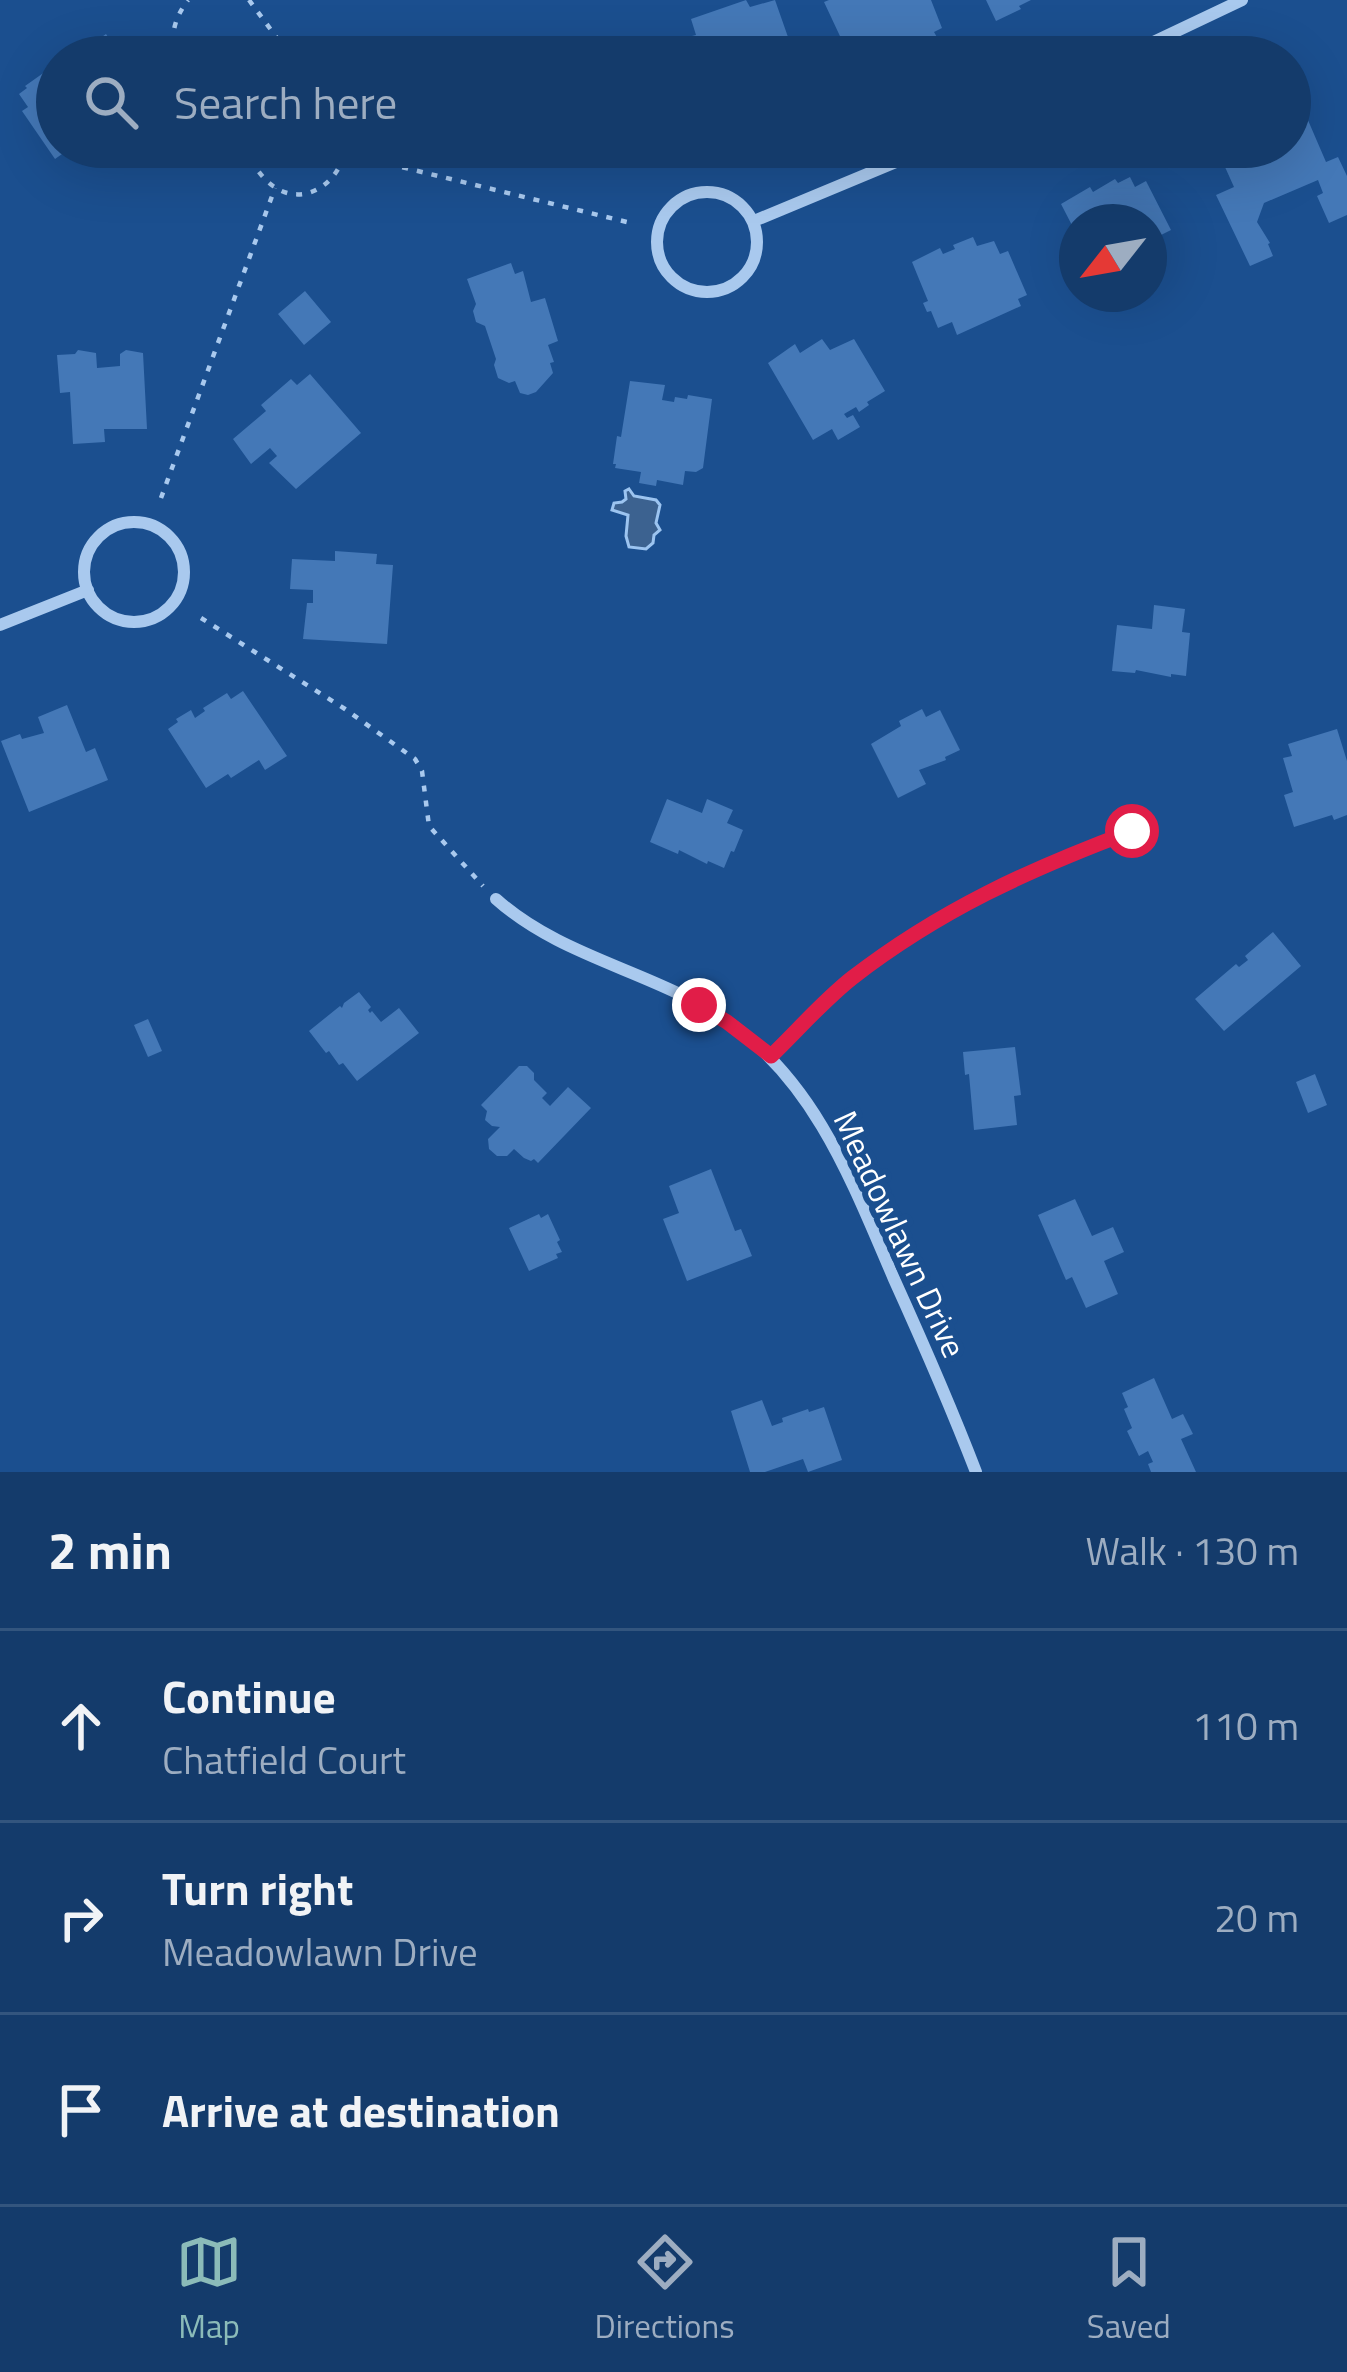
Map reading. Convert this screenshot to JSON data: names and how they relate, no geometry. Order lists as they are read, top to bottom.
{
  "streets": {
    "street": ["Meadowlawn Drive"]
  },
  "north": "bottom left",
  "page": {
    "search": "Search here",
    "heading": ["2 min", "Walk · 130 m"],
    "list": [
      ["Continue", "Chatfield Court", "110 m"],
      ["Turn right", "Meadowlawn Drive", "20 m"],
      "Arrive at destination"
    ],
    "nav": ["Map", "Directions", "Saved"]
  }
}
